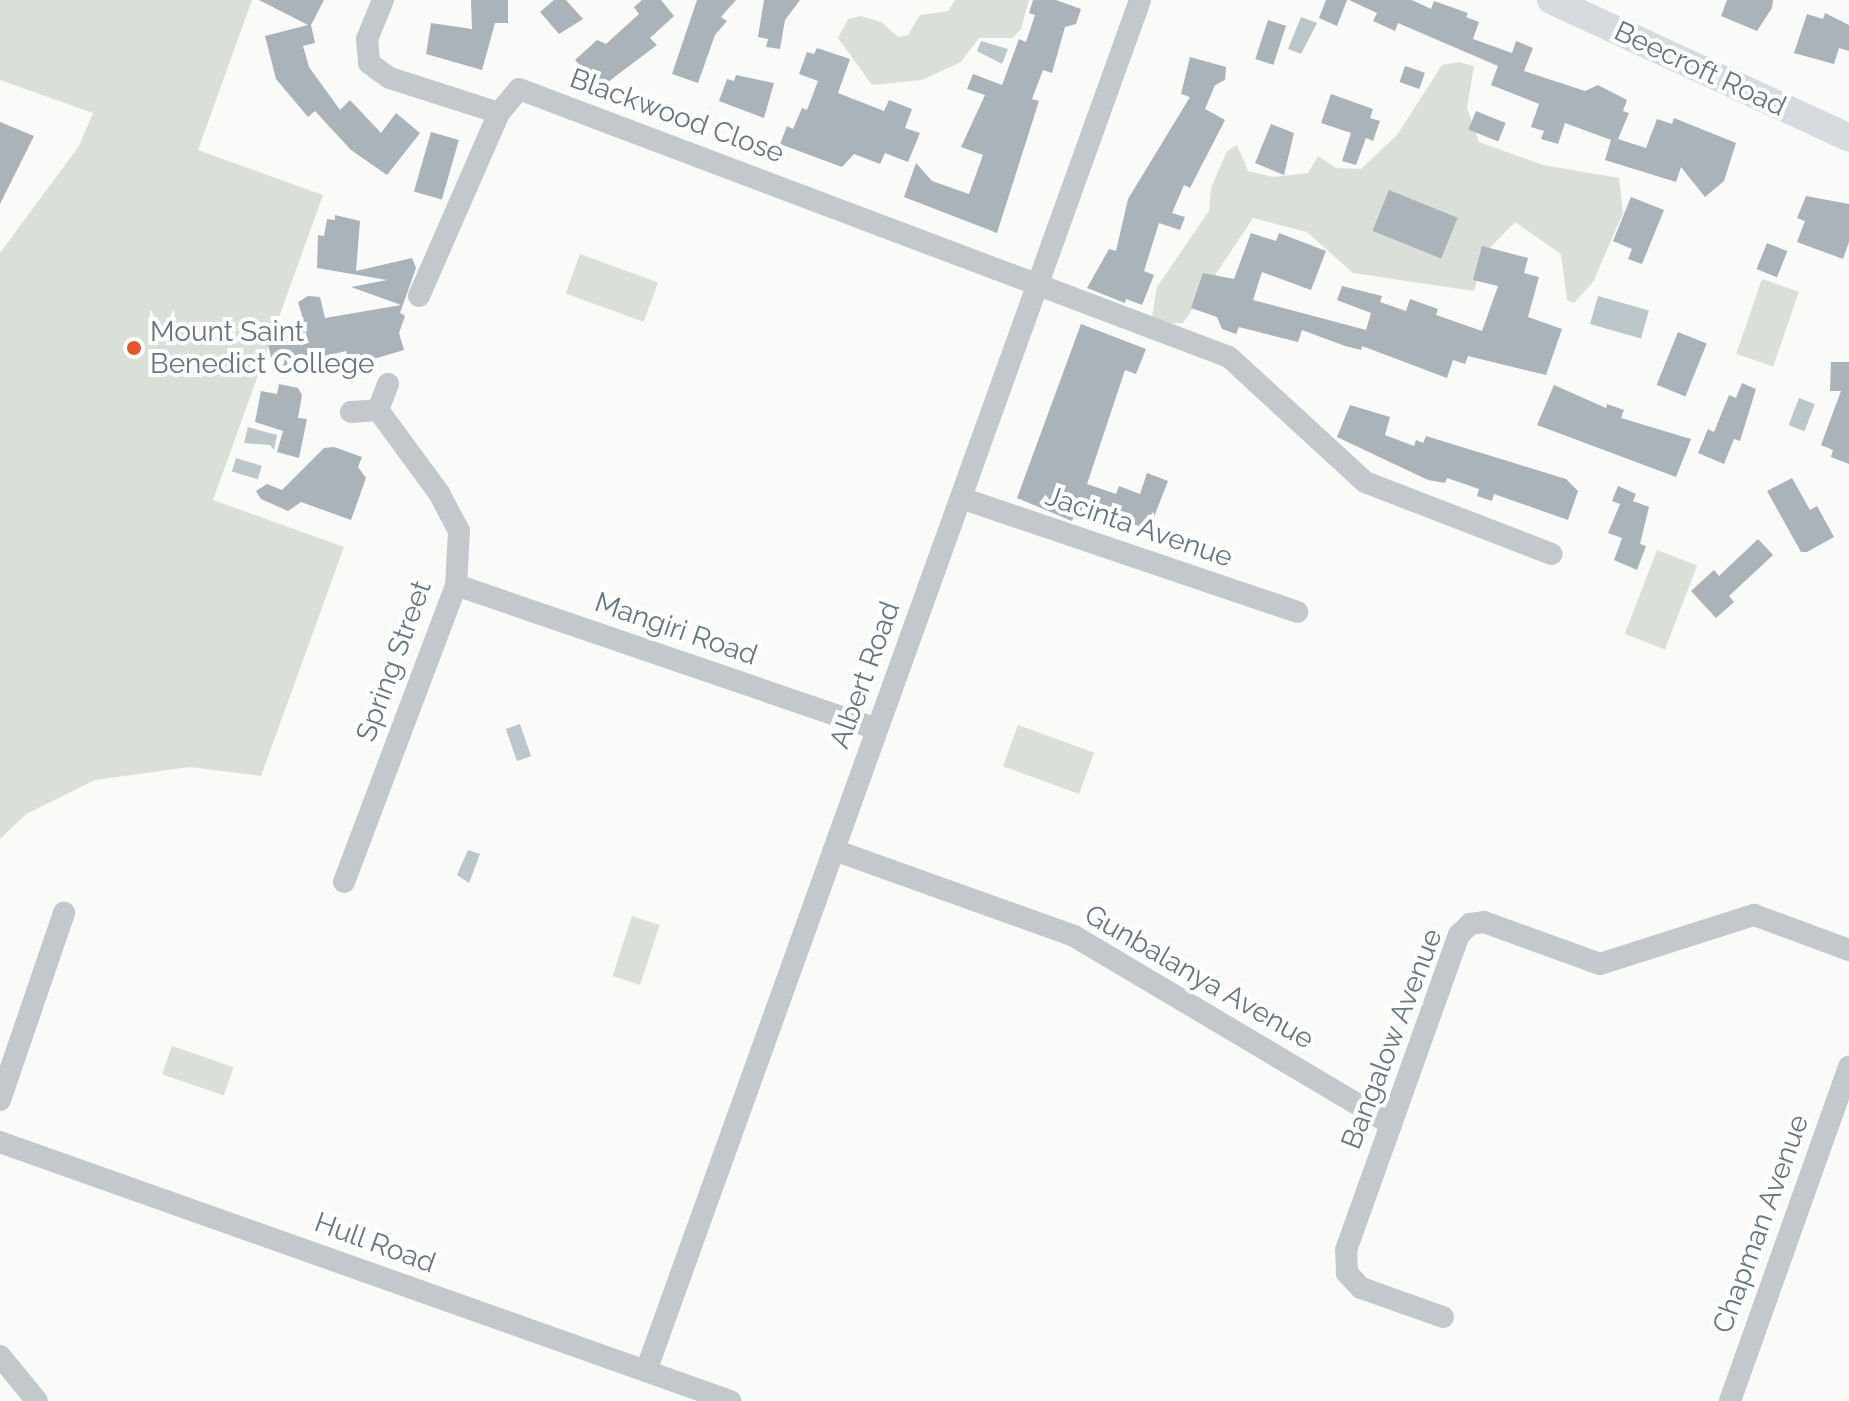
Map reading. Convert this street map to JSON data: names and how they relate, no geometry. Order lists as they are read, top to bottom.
{
  "streets": {
    "main road": ["Beecroft Road"],
    "street": [
      "Blackwood Close",
      "Jacinta Avenue",
      "Mangiri Road",
      "Spring Street",
      "Albert Road",
      "Gunbalanya Avenue",
      "Bangalow Avenue",
      "Chapman Avenue",
      "Hull Road"
    ]
  },
  "crossings": [
    ["Blackwood Close", "Albert Road"],
    ["Jacinta Avenue", "Albert Road"],
    ["Mangiri Road", "Spring Street"],
    ["Mangiri Road", "Albert Road"],
    ["Albert Road", "Gunbalanya Avenue"],
    ["Albert Road", "Hull Road"],
    ["Gunbalanya Avenue", "Bangalow Avenue"]
  ],
  "places": ["Mount Saint Benedict College"]
}
